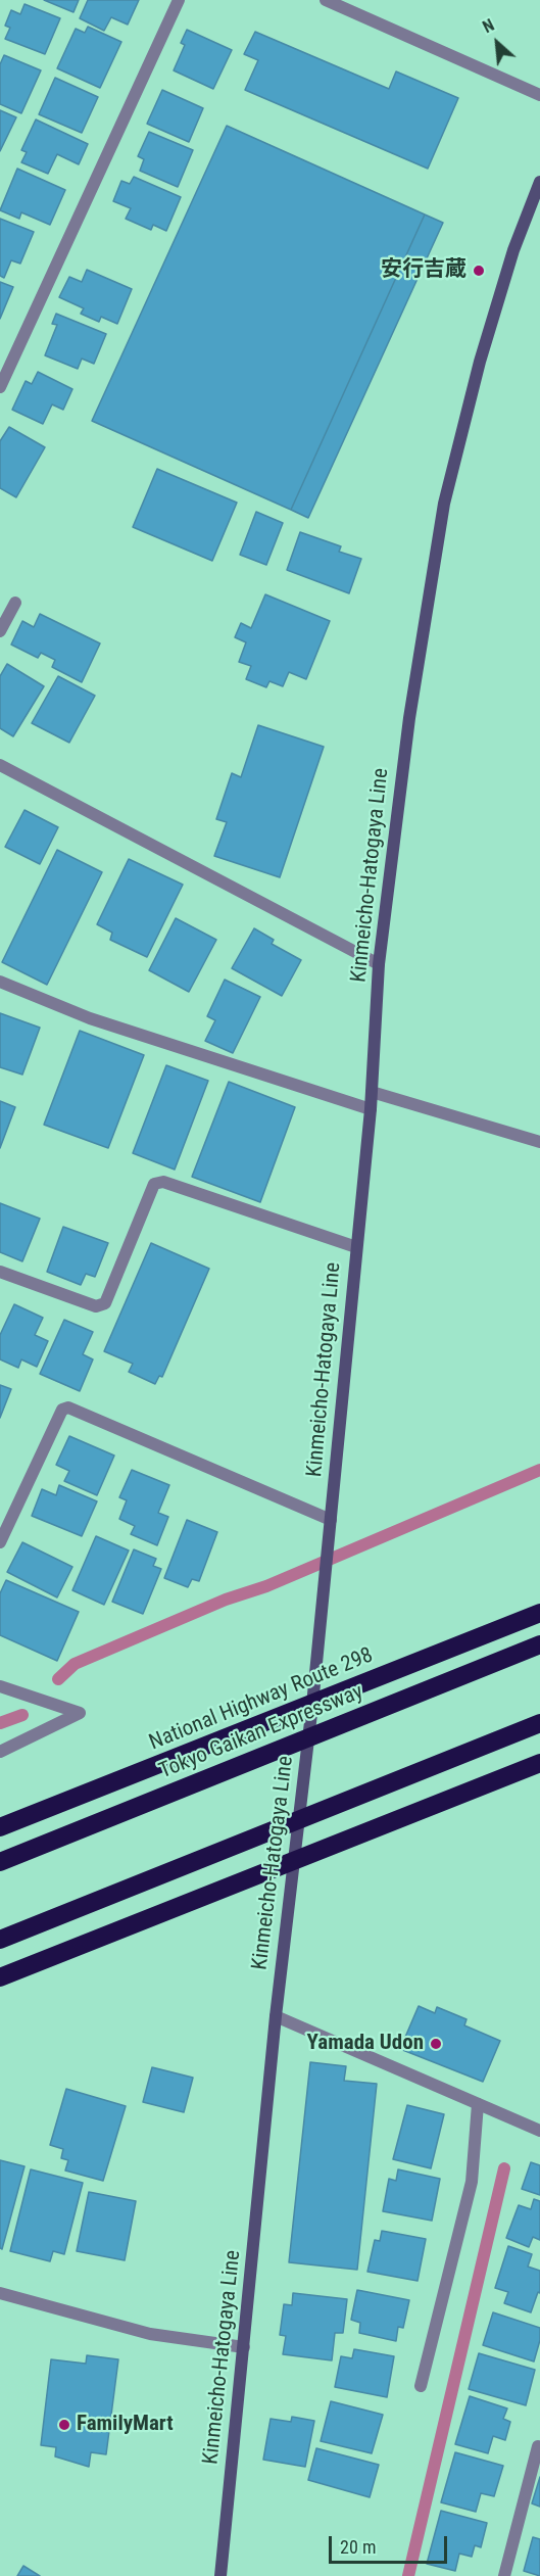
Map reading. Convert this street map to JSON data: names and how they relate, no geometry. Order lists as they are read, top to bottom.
{
  "streets": {
    "highway": ["National Highway Route 298", "Tokyo Gaikan Expressway"],
    "main road": ["Kinmeicho-Hatogaya Line"]
  },
  "crossings": [
    ["Kinmeicho-Hatogaya Line", "National Highway Route 298"]
  ],
  "places": ["安行吉蔵", "Yamada Udon", "FamilyMart"],
  "scale_bar": "20 m",
  "north": "top left"
}
